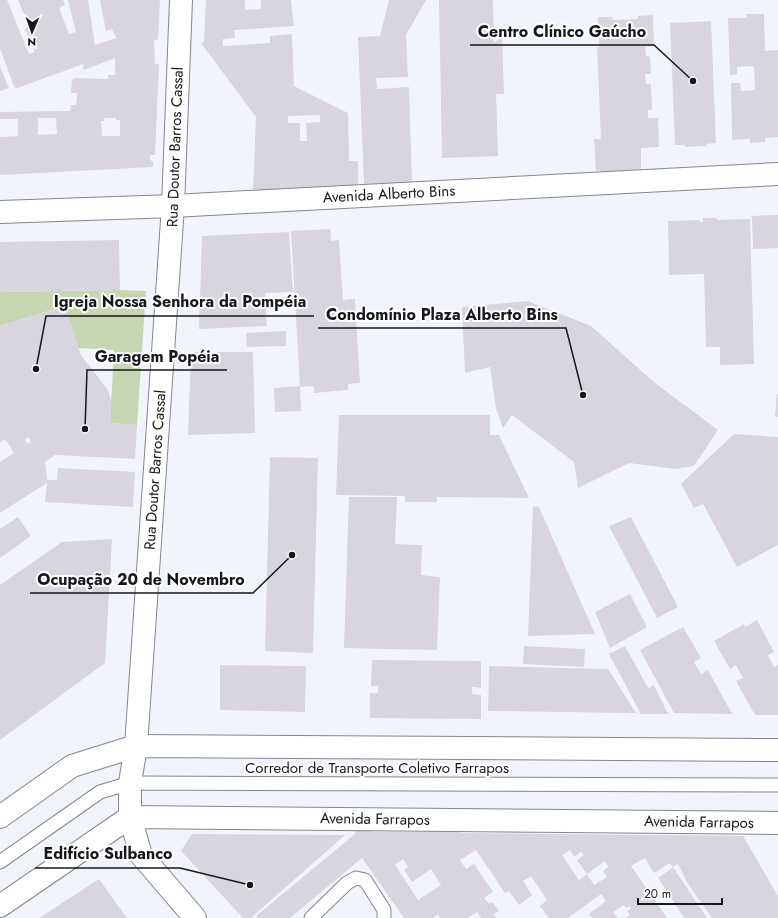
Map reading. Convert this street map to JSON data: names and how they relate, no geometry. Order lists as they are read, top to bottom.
{
  "streets": {
    "main road": ["Rua Doutor Barros Cassal", "Avenida Alberto Bins", "Avenida Farrapos"],
    "lane": ["Corredor de Transporte Coletivo Farrapos"]
  },
  "crossings": [
    ["Rua Doutor Barros Cassal", "Avenida Alberto Bins"],
    ["Rua Doutor Barros Cassal", "Corredor de Transporte Coletivo Farrapos"],
    ["Rua Doutor Barros Cassal", "Avenida Farrapos"]
  ],
  "places": [
    "Centro Clínico Gaúcho",
    "Igreja Nossa Senhora da Pompéia",
    "Condomínio Plaza Alberto Bins",
    "Garagem Popéia",
    "Ocupação 20 de Novembro",
    "Edifício Sulbanco"
  ],
  "scale_bar": "20 m",
  "north": "bottom"
}
